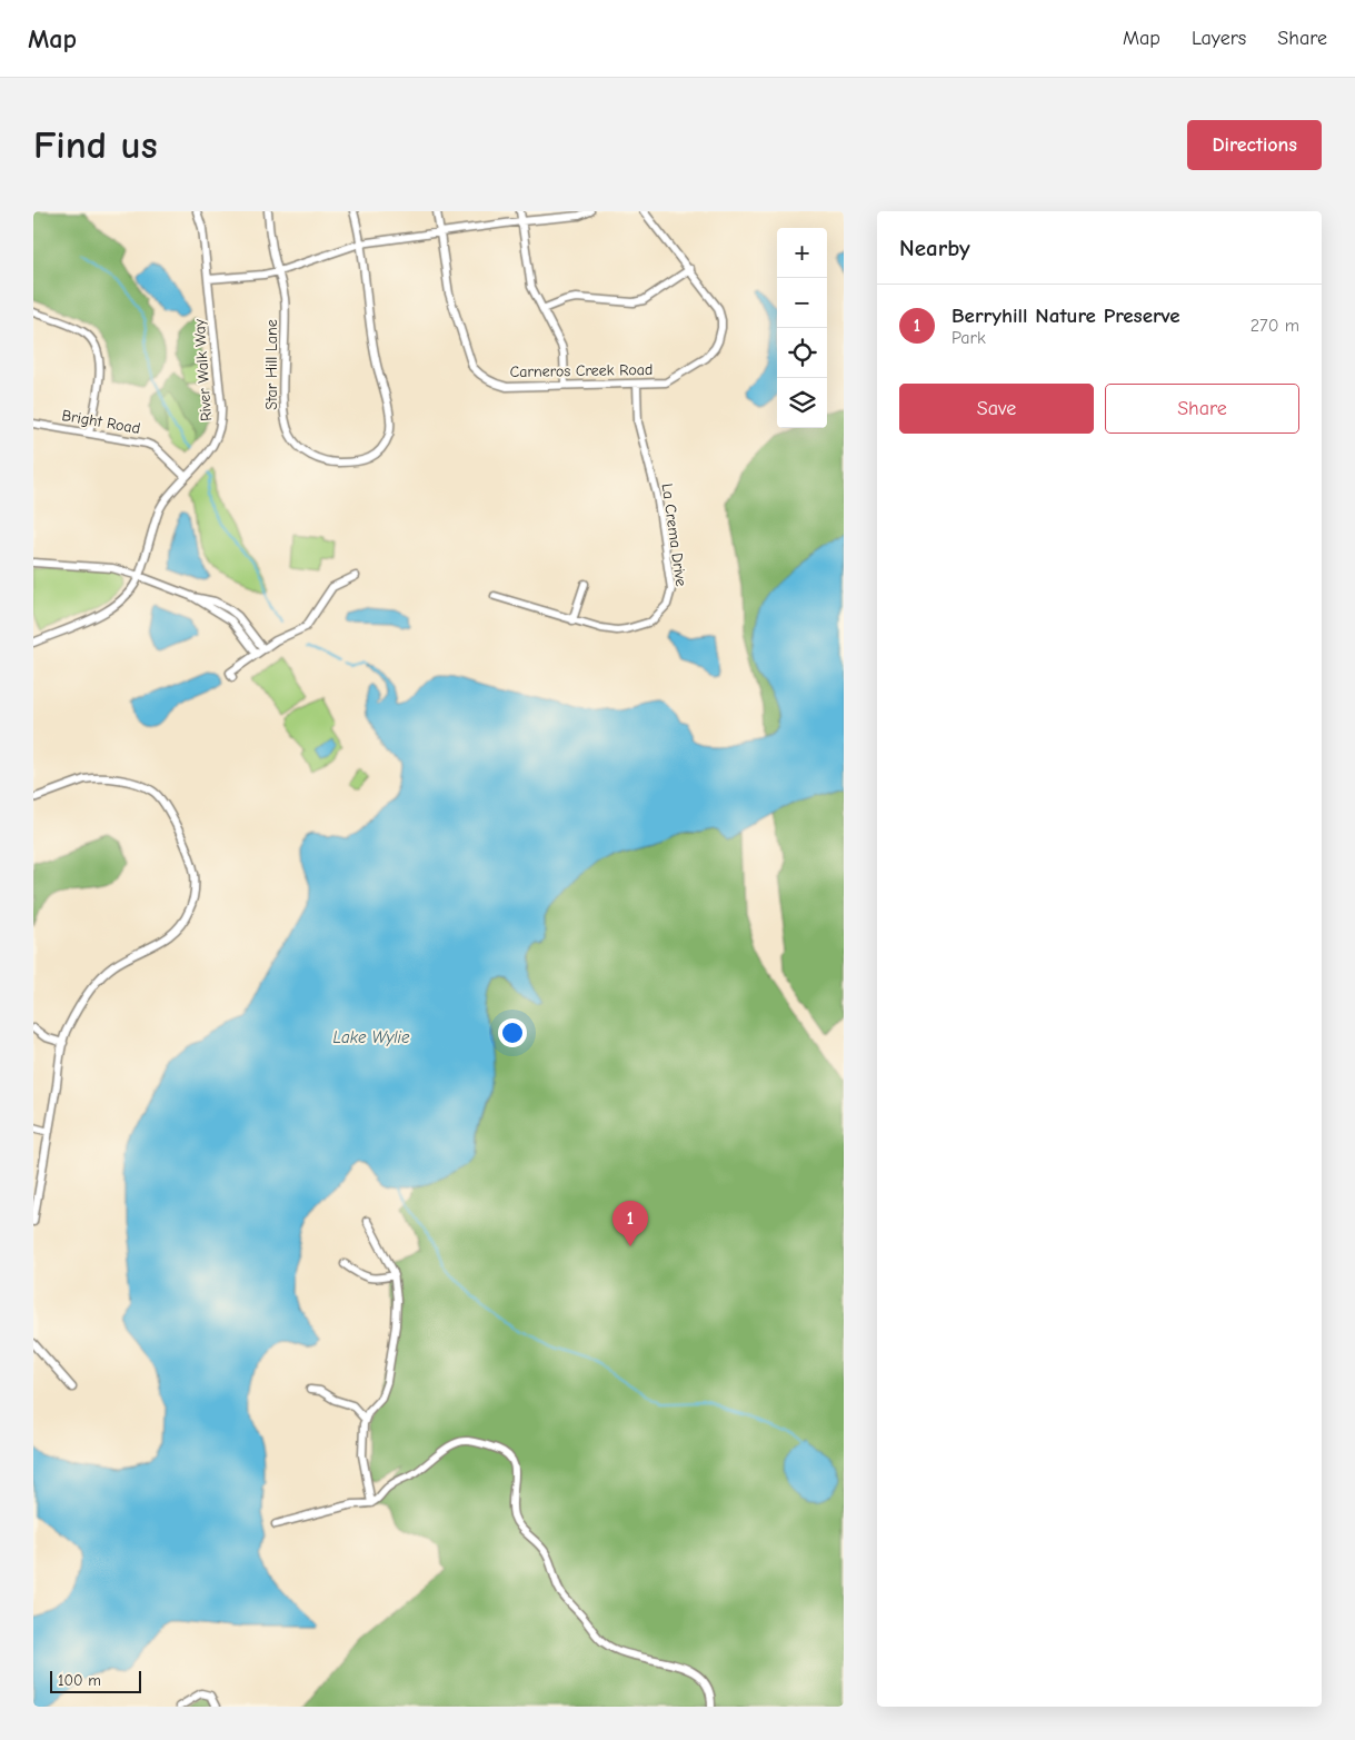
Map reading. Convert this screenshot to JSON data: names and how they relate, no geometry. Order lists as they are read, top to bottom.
{
  "streets": {
    "street": [
      "Star Hill Lane",
      "River Walk Way",
      "Carneros Creek Road",
      "Bright Road",
      "La Crema Drive"
    ]
  },
  "crossings": [
    ["River Walk Way", "Bright Road"],
    ["Carneros Creek Road", "La Crema Drive"]
  ],
  "water": ["Lake Wylie"],
  "scale_bar": "100 m",
  "page": {
    "header": "Map",
    "nav": ["Map", "Layers", "Share"],
    "buttons": [
      "Directions",
      ["Save", "Share"]
    ],
    "title": "Find us",
    "heading": "Nearby",
    "map_buttons": ["+", "−"],
    "list": [
      {
        "mark": "1",
        "name": "Berryhill Nature Preserve",
        "note": "Park",
        "value": "270 m"
      }
    ],
    "pins": "1",
    "scale": "100 m"
  }
}
